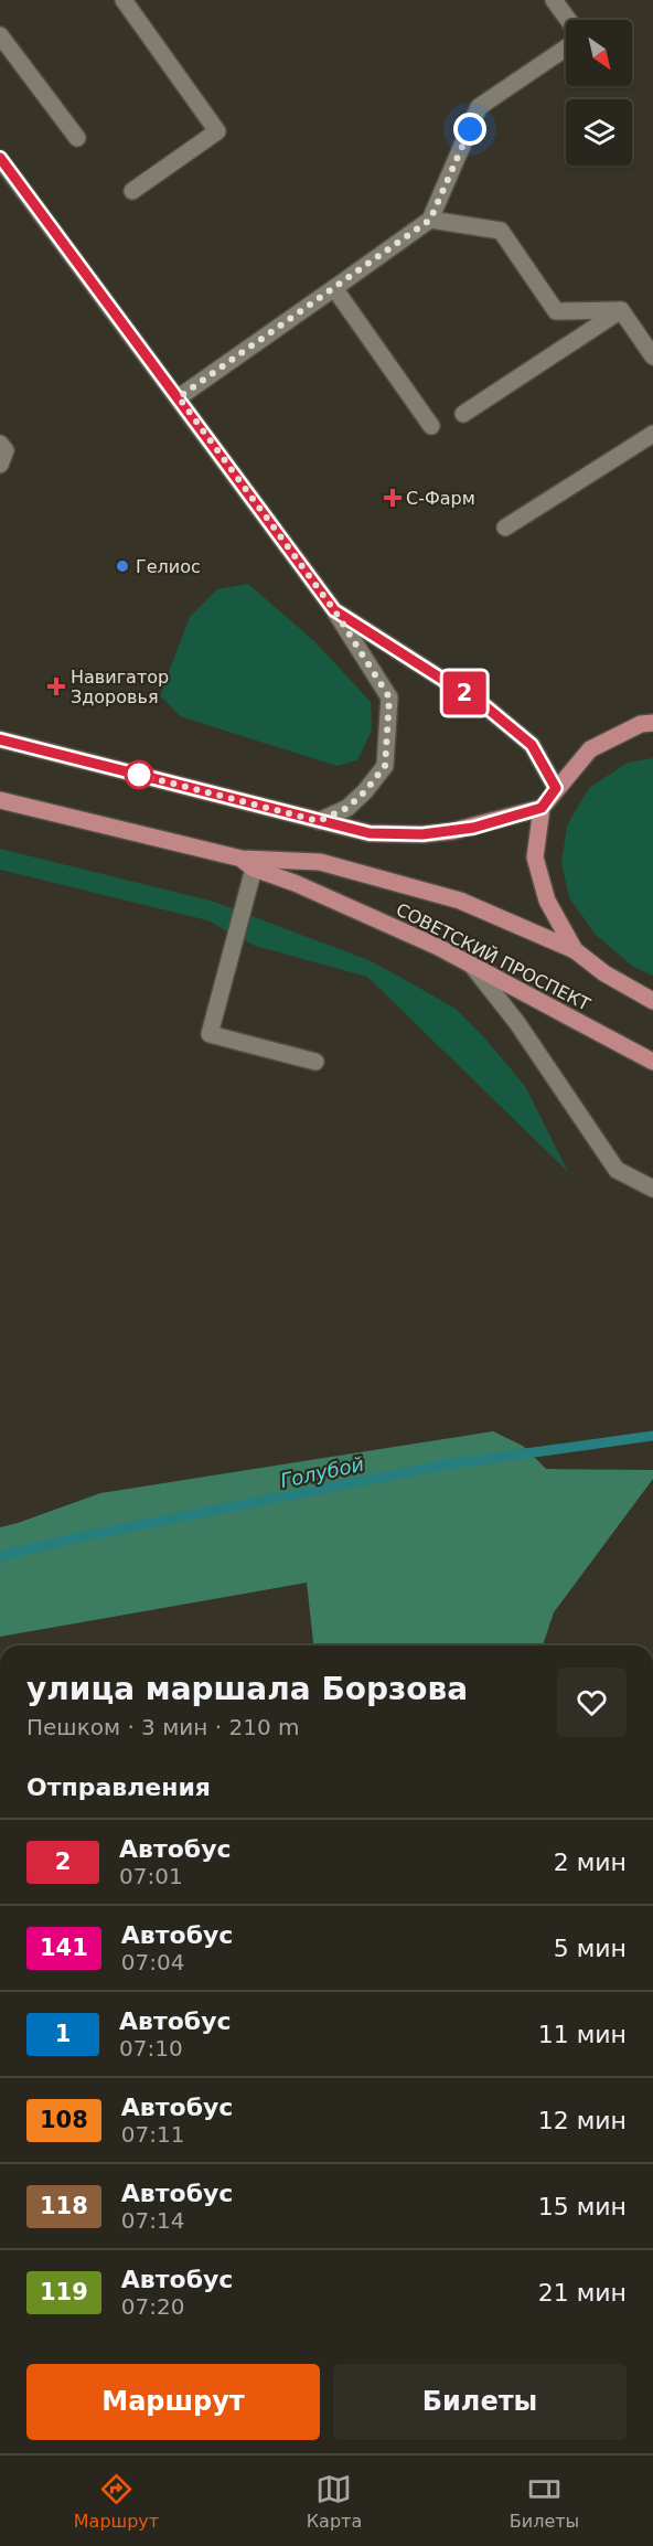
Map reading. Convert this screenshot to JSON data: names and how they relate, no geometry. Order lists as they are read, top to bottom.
{
  "streets": {
    "main road": ["СОВЕТСКИЙ ПРОСПЕКТ"]
  },
  "water": ["Голубой"],
  "places": {
    "health": ["С-Фарм", "Навигатор Здоровья"],
    "other": ["Гелиос"]
  },
  "lines": ["bus line 2"],
  "north": "bottom right",
  "page": {
    "on_map": "2",
    "heading": [
      ["улица маршала Борзова", "Пешком · 3 мин · 210 m"],
      "Отправления"
    ],
    "list": [
      {
        "mark": "2",
        "name": "Автобус",
        "note": "07:01",
        "value": "2 мин"
      },
      {
        "mark": "141",
        "name": "Автобус",
        "note": "07:04",
        "value": "5 мин"
      },
      {
        "mark": "1",
        "name": "Автобус",
        "note": "07:10",
        "value": "11 мин"
      },
      {
        "mark": "108",
        "name": "Автобус",
        "note": "07:11",
        "value": "12 мин"
      },
      {
        "mark": "118",
        "name": "Автобус",
        "note": "07:14",
        "value": "15 мин"
      },
      {
        "mark": "119",
        "name": "Автобус",
        "note": "07:20",
        "value": "21 мин"
      }
    ],
    "buttons": ["Маршрут", "Билеты"],
    "tabs": ["Маршрут", "Карта", "Билеты"]
  }
}
